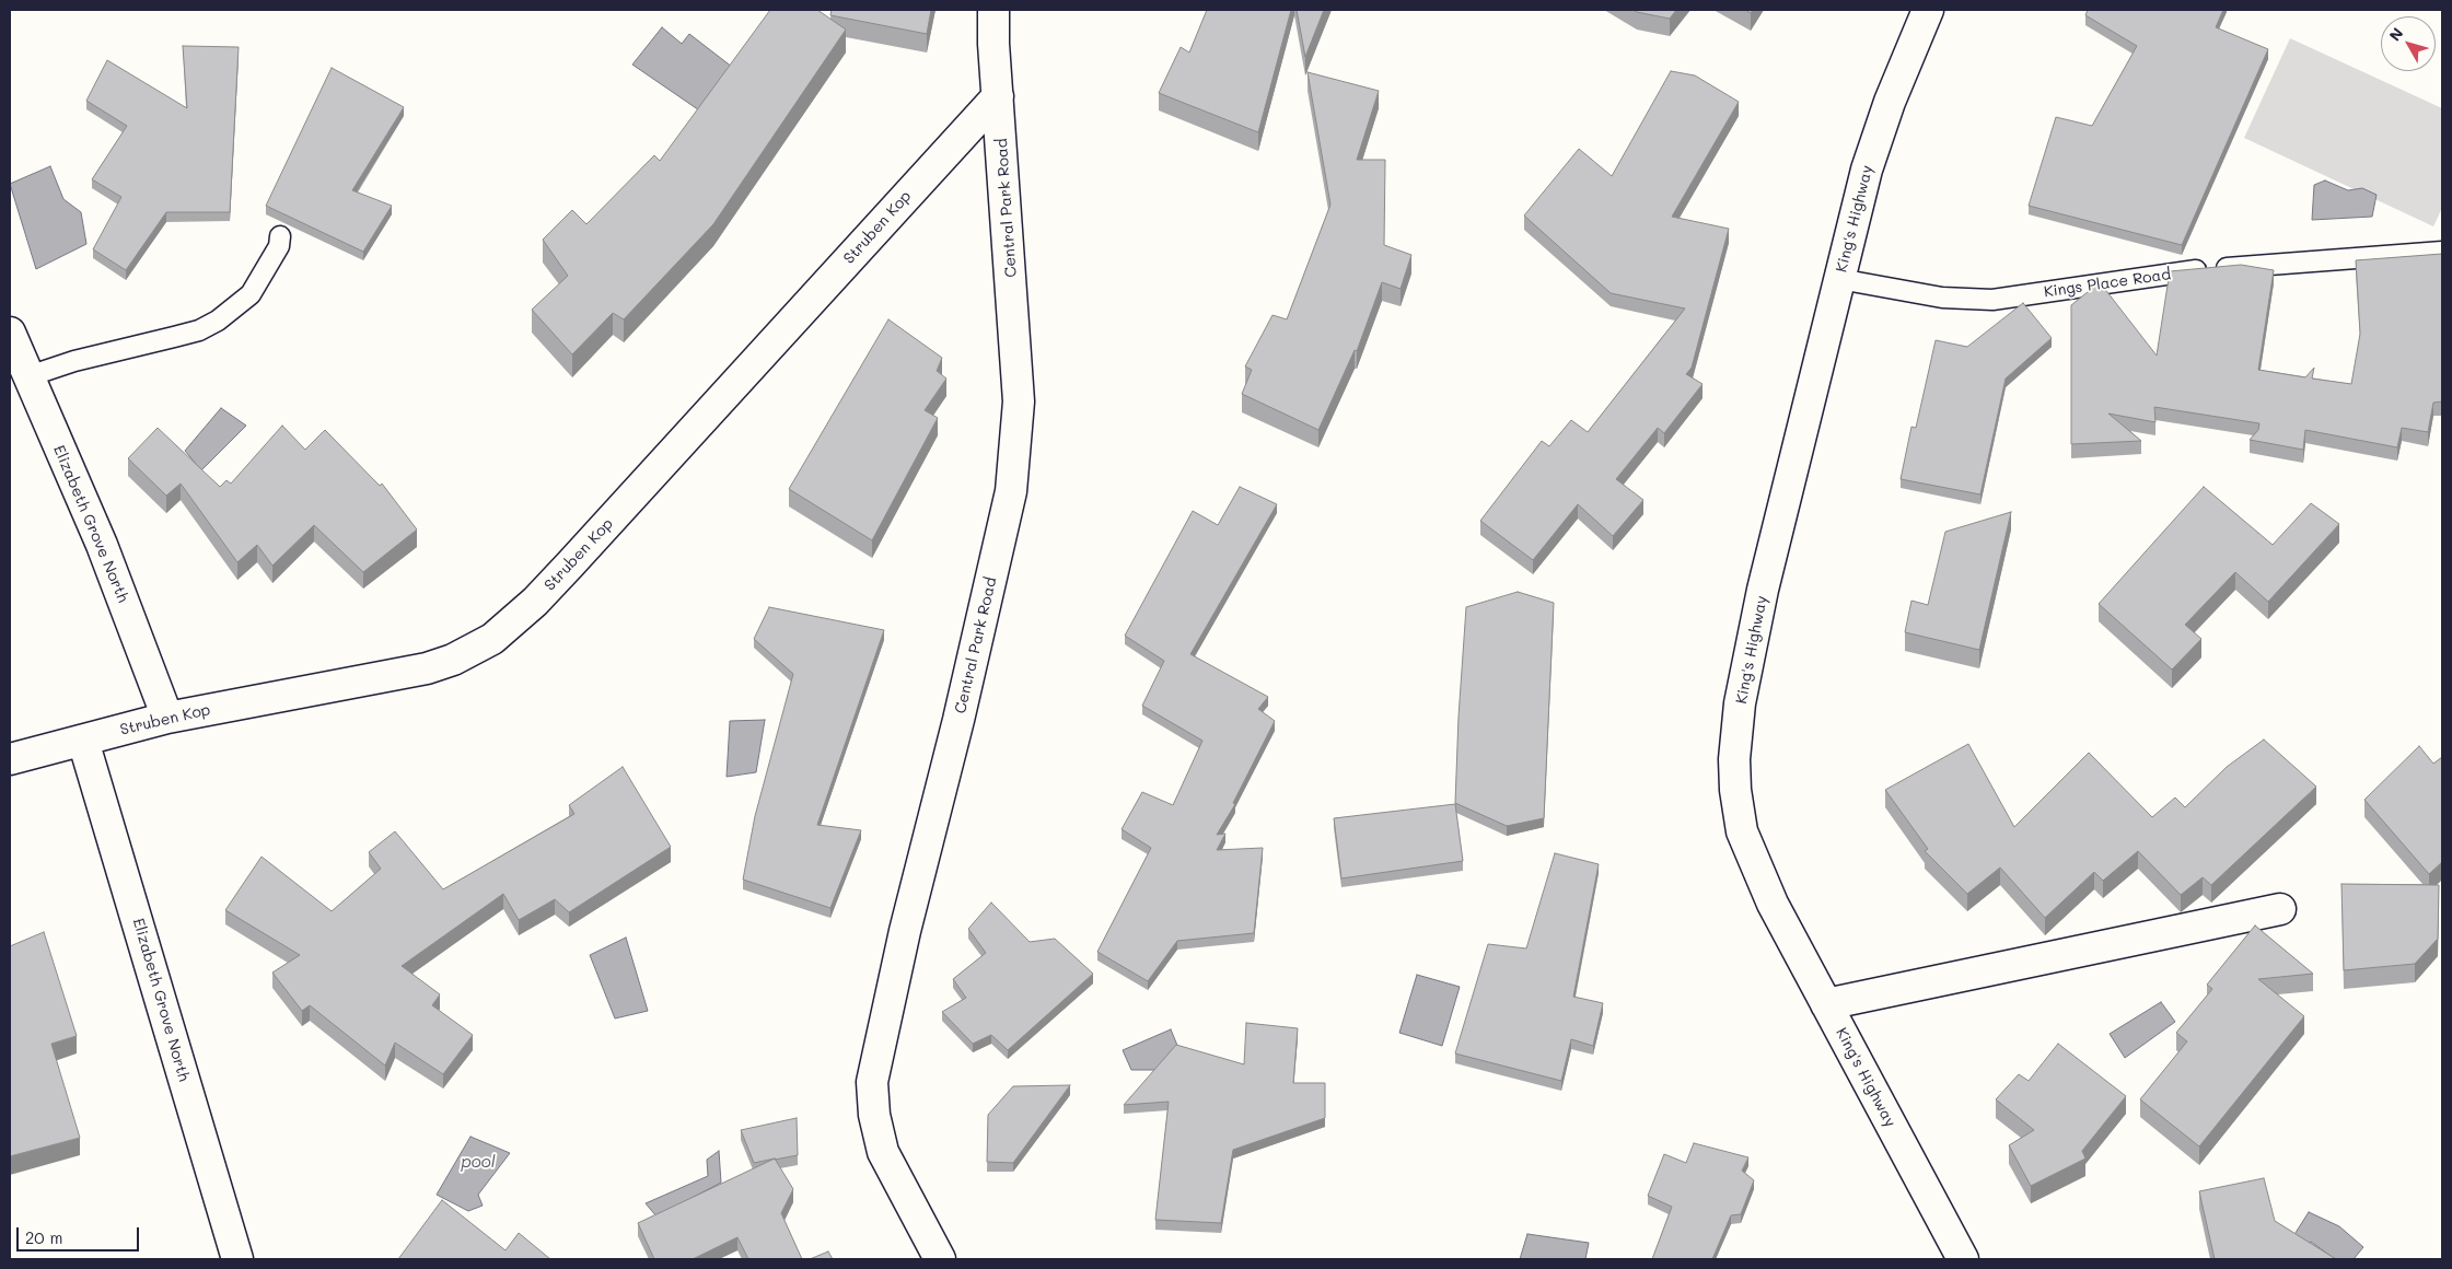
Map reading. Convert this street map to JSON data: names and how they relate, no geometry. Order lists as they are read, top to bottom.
{
  "streets": {
    "street": [
      "Central Park Road",
      "King's Highway",
      "Struben Kop",
      "Elizabeth Grove North"
    ],
    "lane": ["Kings Place Road"]
  },
  "crossings": [
    ["Central Park Road", "Struben Kop"],
    ["King's Highway", "Kings Place Road"],
    ["Struben Kop", "Elizabeth Grove North"]
  ],
  "water": ["pool"],
  "scale_bar": "20 m",
  "north": "top left"
}
